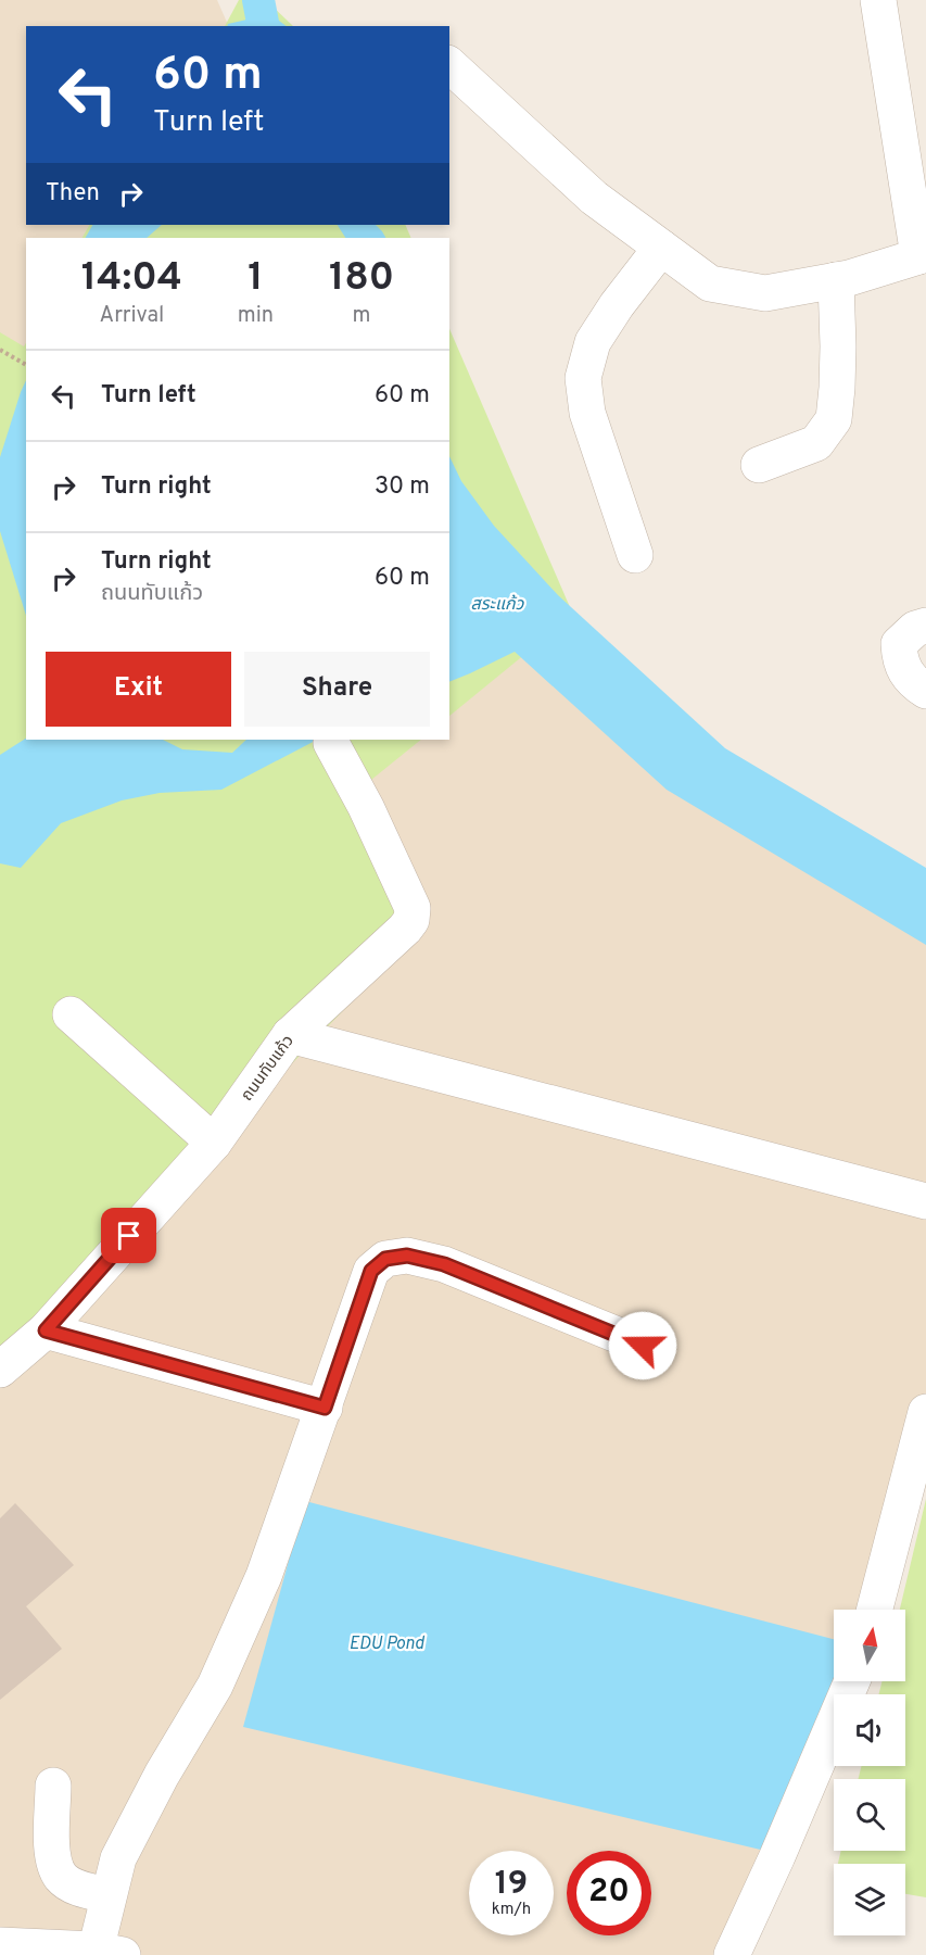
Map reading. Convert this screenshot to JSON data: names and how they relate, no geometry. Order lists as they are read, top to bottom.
{
  "streets": {
    "lane": ["ถนนทับแก้ว"]
  },
  "water": ["สระแก้ว", "EDU Pond"],
  "north": "top",
  "page": {
    "turn": ["60 m", "Turn left"],
    "then": "Then",
    "eta": [
      "14:04",
      "Arrival",
      "1",
      "min",
      "180",
      "m"
    ],
    "list": [
      {
        "name": "Turn left",
        "value": "60 m"
      },
      {
        "name": "Turn right",
        "value": "30 m"
      },
      {
        "name": "Turn right",
        "note": "ถนนทับแก้ว",
        "value": "60 m"
      }
    ],
    "buttons": ["Exit", "Share"],
    "speed": "19 km/h",
    "limit": "20"
  }
}
